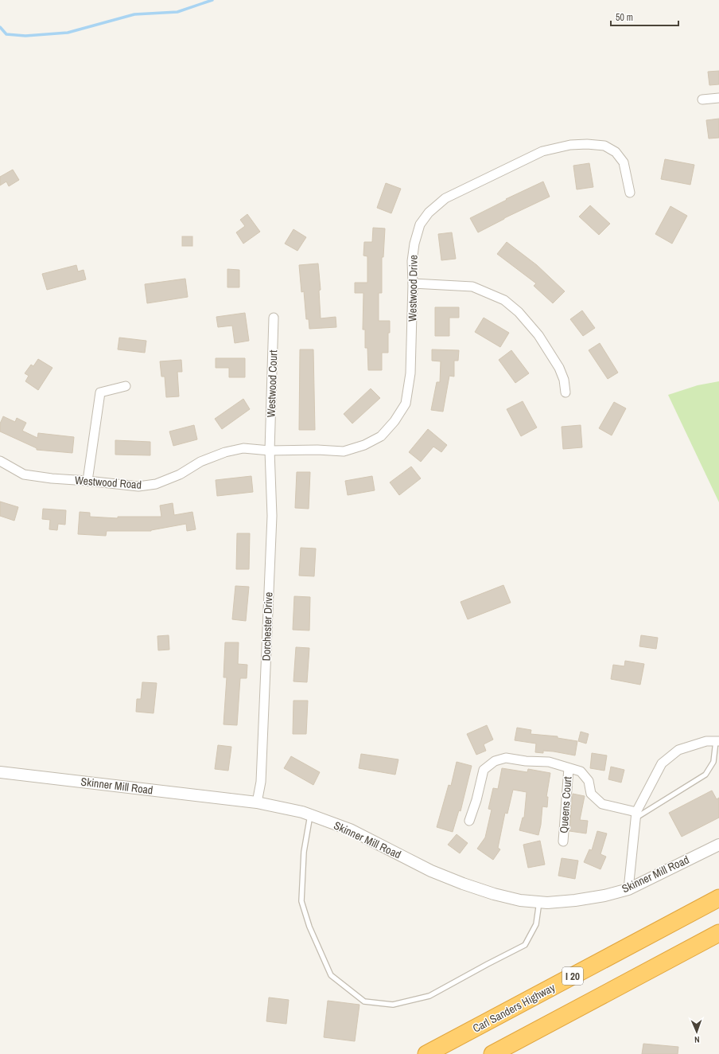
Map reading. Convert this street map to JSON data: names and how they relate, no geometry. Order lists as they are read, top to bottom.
{
  "streets": {
    "highway": ["I 20", "Carl Sanders Highway"],
    "street": [
      "Westwood Drive",
      "Westwood Court",
      "Westwood Road",
      "Dorchester Drive",
      "Skinner Mill Road",
      "Queens Court"
    ]
  },
  "crossings": [
    ["Westwood Drive", "Westwood Court"],
    ["Westwood Drive", "Westwood Road"],
    ["Westwood Drive", "Dorchester Drive"],
    ["Westwood Court", "Westwood Road"],
    ["Westwood Court", "Dorchester Drive"],
    ["Westwood Road", "Dorchester Drive"],
    ["Dorchester Drive", "Skinner Mill Road"]
  ],
  "scale_bar": "50 m",
  "north": "bottom"
}
